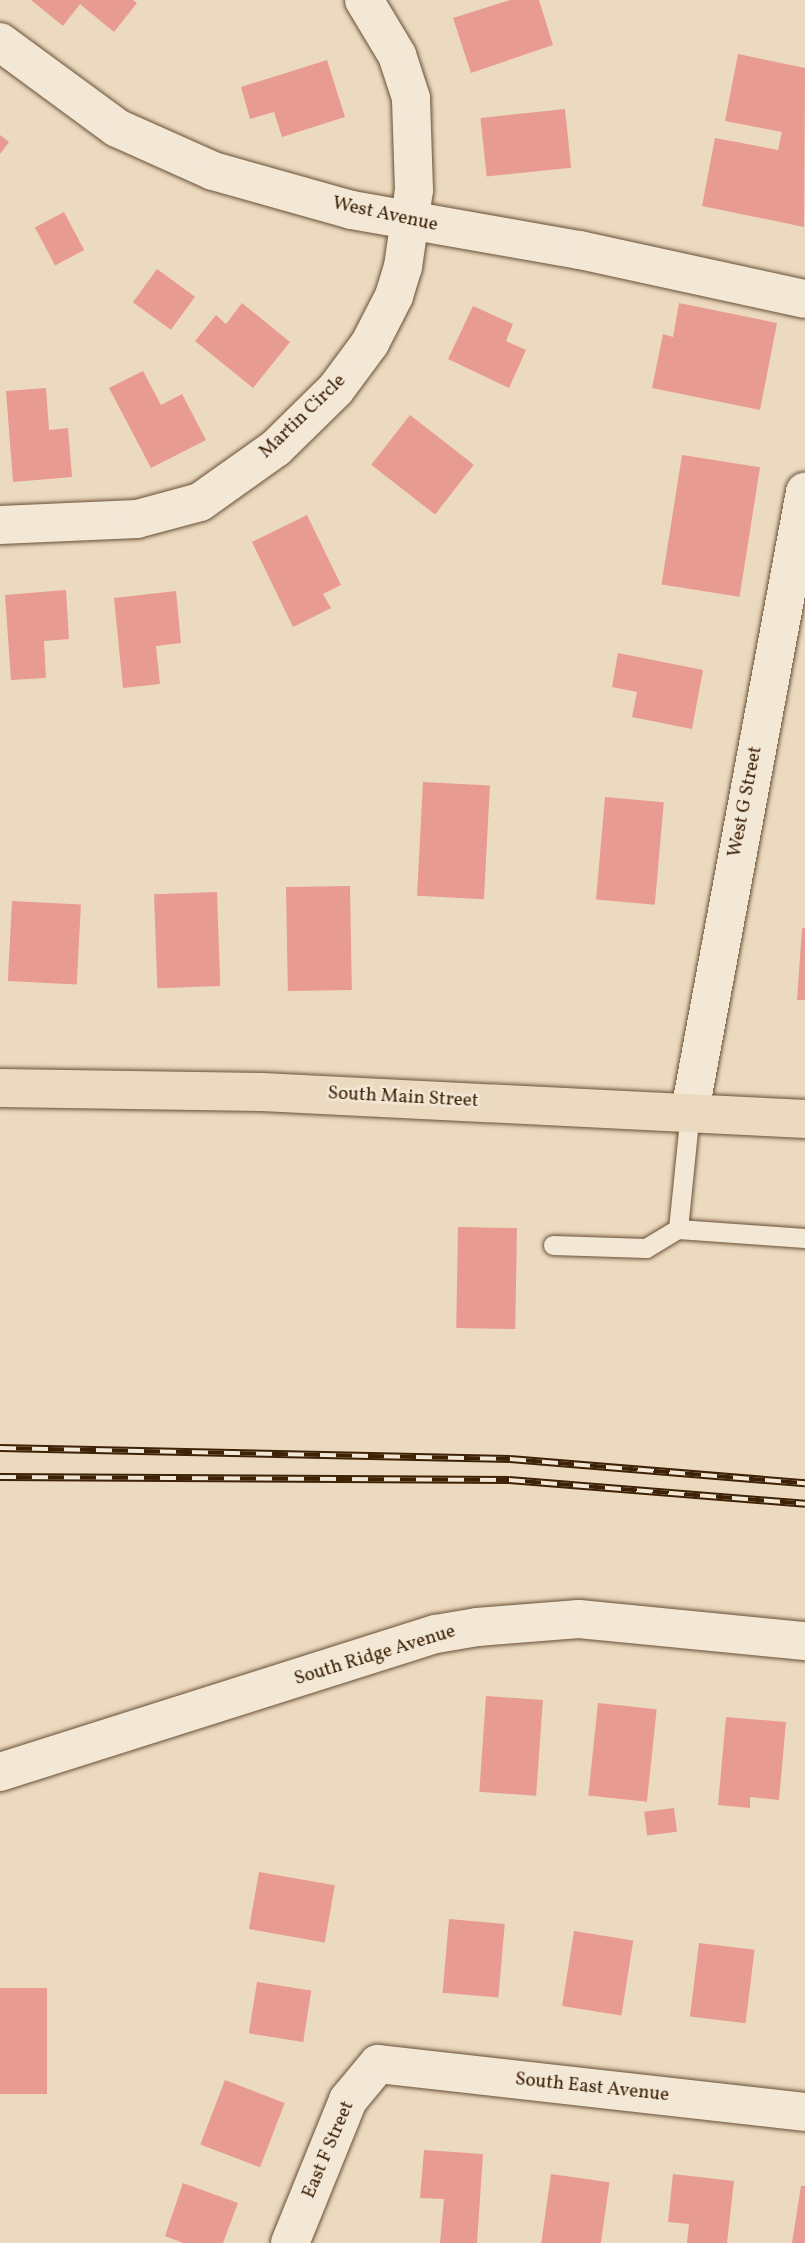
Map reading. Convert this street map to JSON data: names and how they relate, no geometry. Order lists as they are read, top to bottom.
{
  "streets": {
    "main road": ["South Main Street"],
    "street": [
      "West Avenue",
      "Martin Circle",
      "West G Street",
      "South Ridge Avenue",
      "South East Avenue",
      "East F Street"
    ]
  },
  "crossings": [
    ["West Avenue", "Martin Circle"],
    ["West G Street", "South Main Street"],
    ["South East Avenue", "East F Street"]
  ]
}
